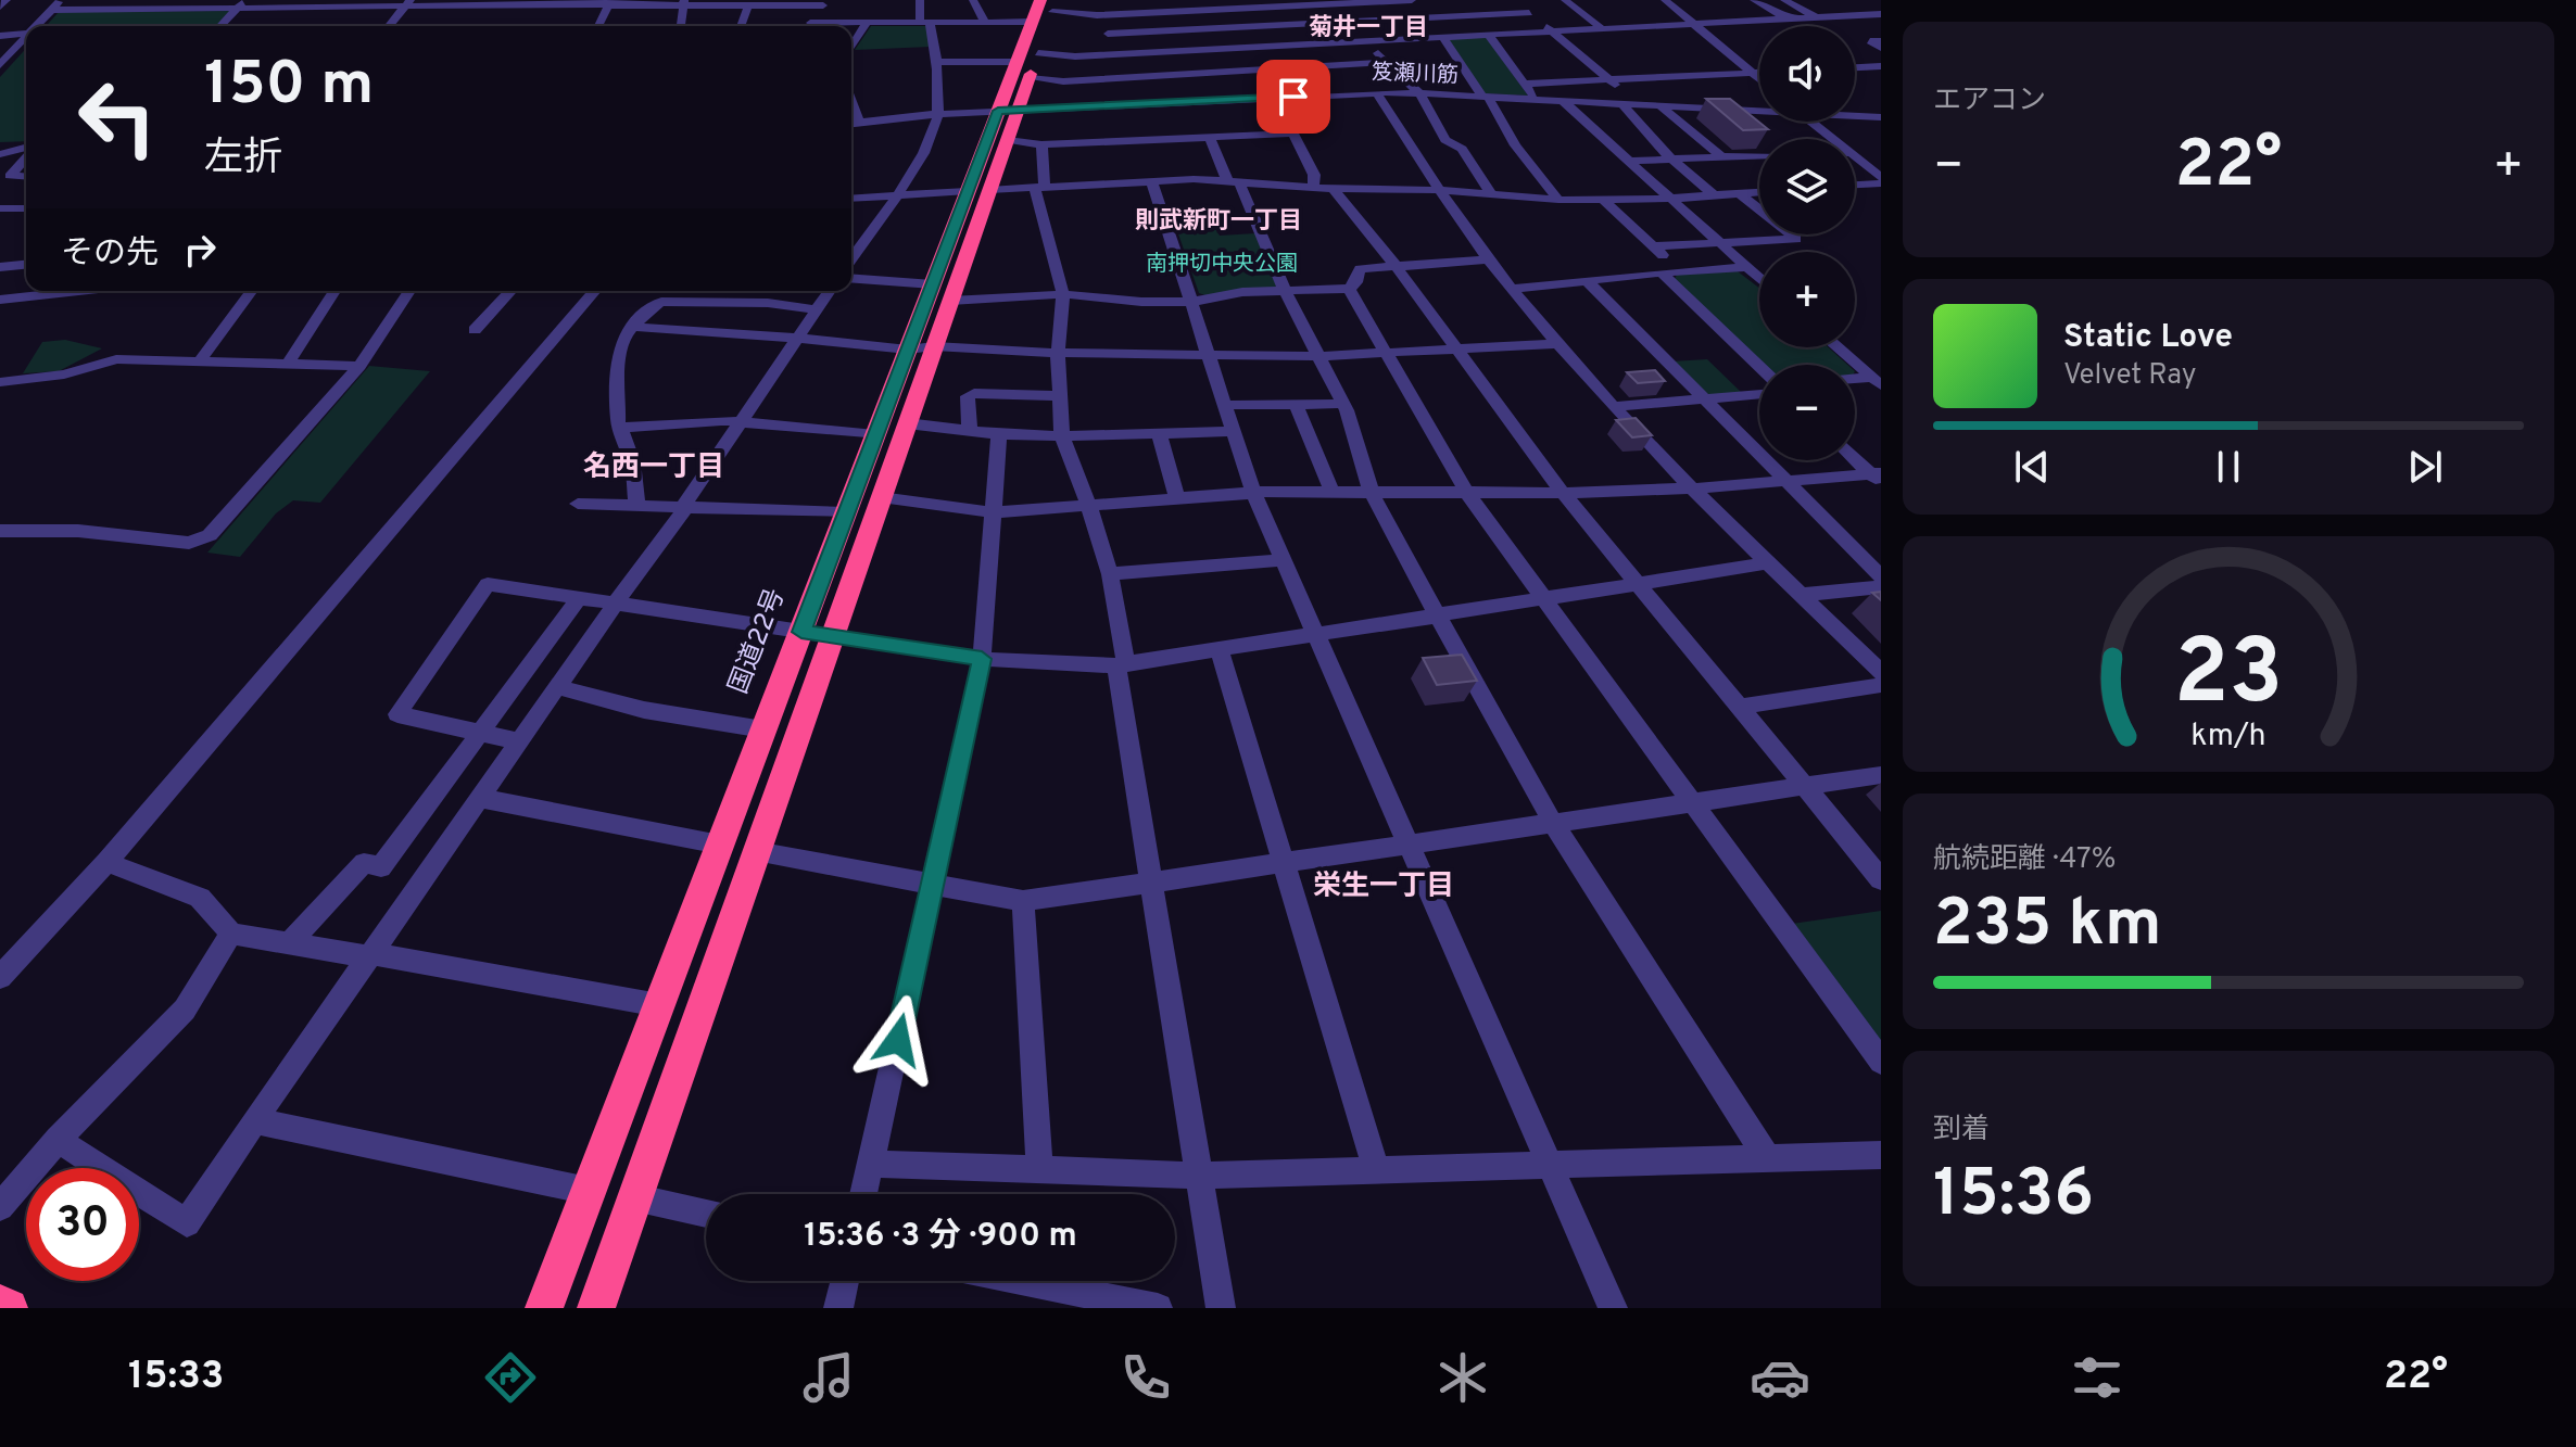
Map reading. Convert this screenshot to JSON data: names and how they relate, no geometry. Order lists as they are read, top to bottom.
{
  "streets": {
    "highway": ["国道22号"],
    "street": ["笈瀬川筋"]
  },
  "crossings": [
    ["笈瀬川筋", "国道22号"]
  ],
  "districts": [
    "菊井一丁目",
    "則武新町一丁目",
    "名西一丁目",
    "栄生一丁目"
  ],
  "parks": ["南押切中央公園"],
  "page": {
    "tile": [
      "エアコン",
      ["航続距離 · 47%", "235 km"],
      ["到着", "15:36"]
    ],
    "map_buttons": ["+", "−"],
    "turn": ["150 m", "左折"],
    "heat": ["−", "22°", "+"],
    "then": "その先",
    "song": ["Static Love", "Velvet Ray"],
    "limit": "30",
    "trip": "15:36 · 3 分 · 900 m",
    "tabs": ["15:33", "22°"],
    "gauge": ["23", "km/h"]
  }
}
